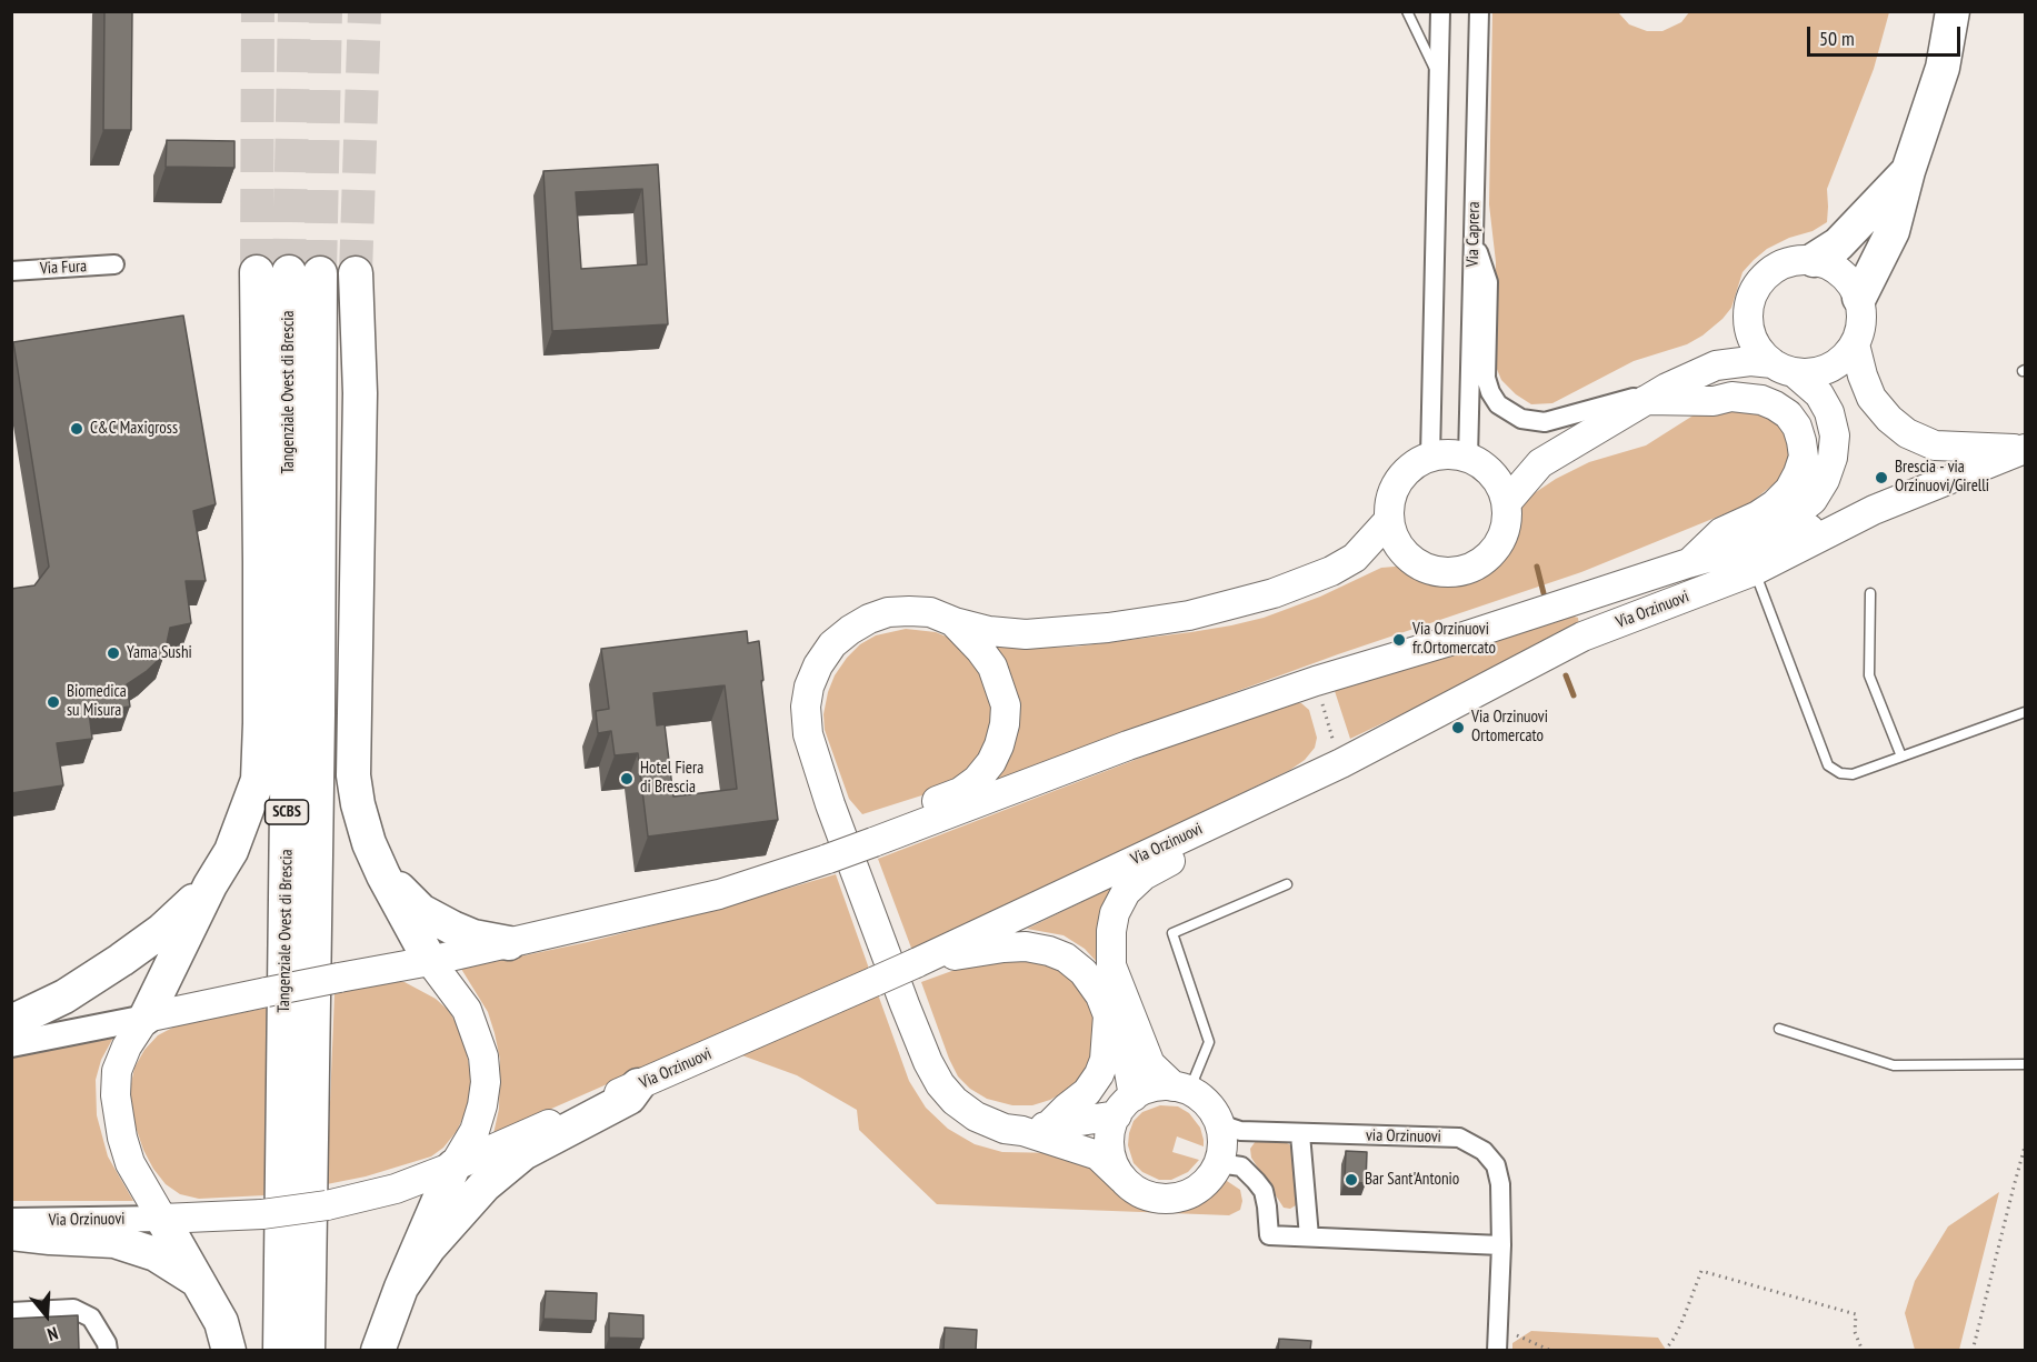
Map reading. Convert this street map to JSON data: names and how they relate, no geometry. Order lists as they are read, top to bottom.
{
  "streets": {
    "highway": ["Tangenziale Ovest di Brescia", "SCBS"],
    "main road": ["Via Orzinuovi"],
    "street": ["Via Caprera", "Via Fura", "via Orzinuovi"]
  },
  "places": [
    "C&C Maxigross",
    "Brescia - via Orzinuovi/Girelli",
    "Via Orzinuovi fr.Ortomercato",
    "Yama Sushi",
    "Biomedica su Misura",
    "Via Orzinuovi Ortomercato",
    "Hotel Fiera di Brescia",
    "Bar Sant'Antonio"
  ],
  "scale_bar": "50 m",
  "north": "bottom"
}
